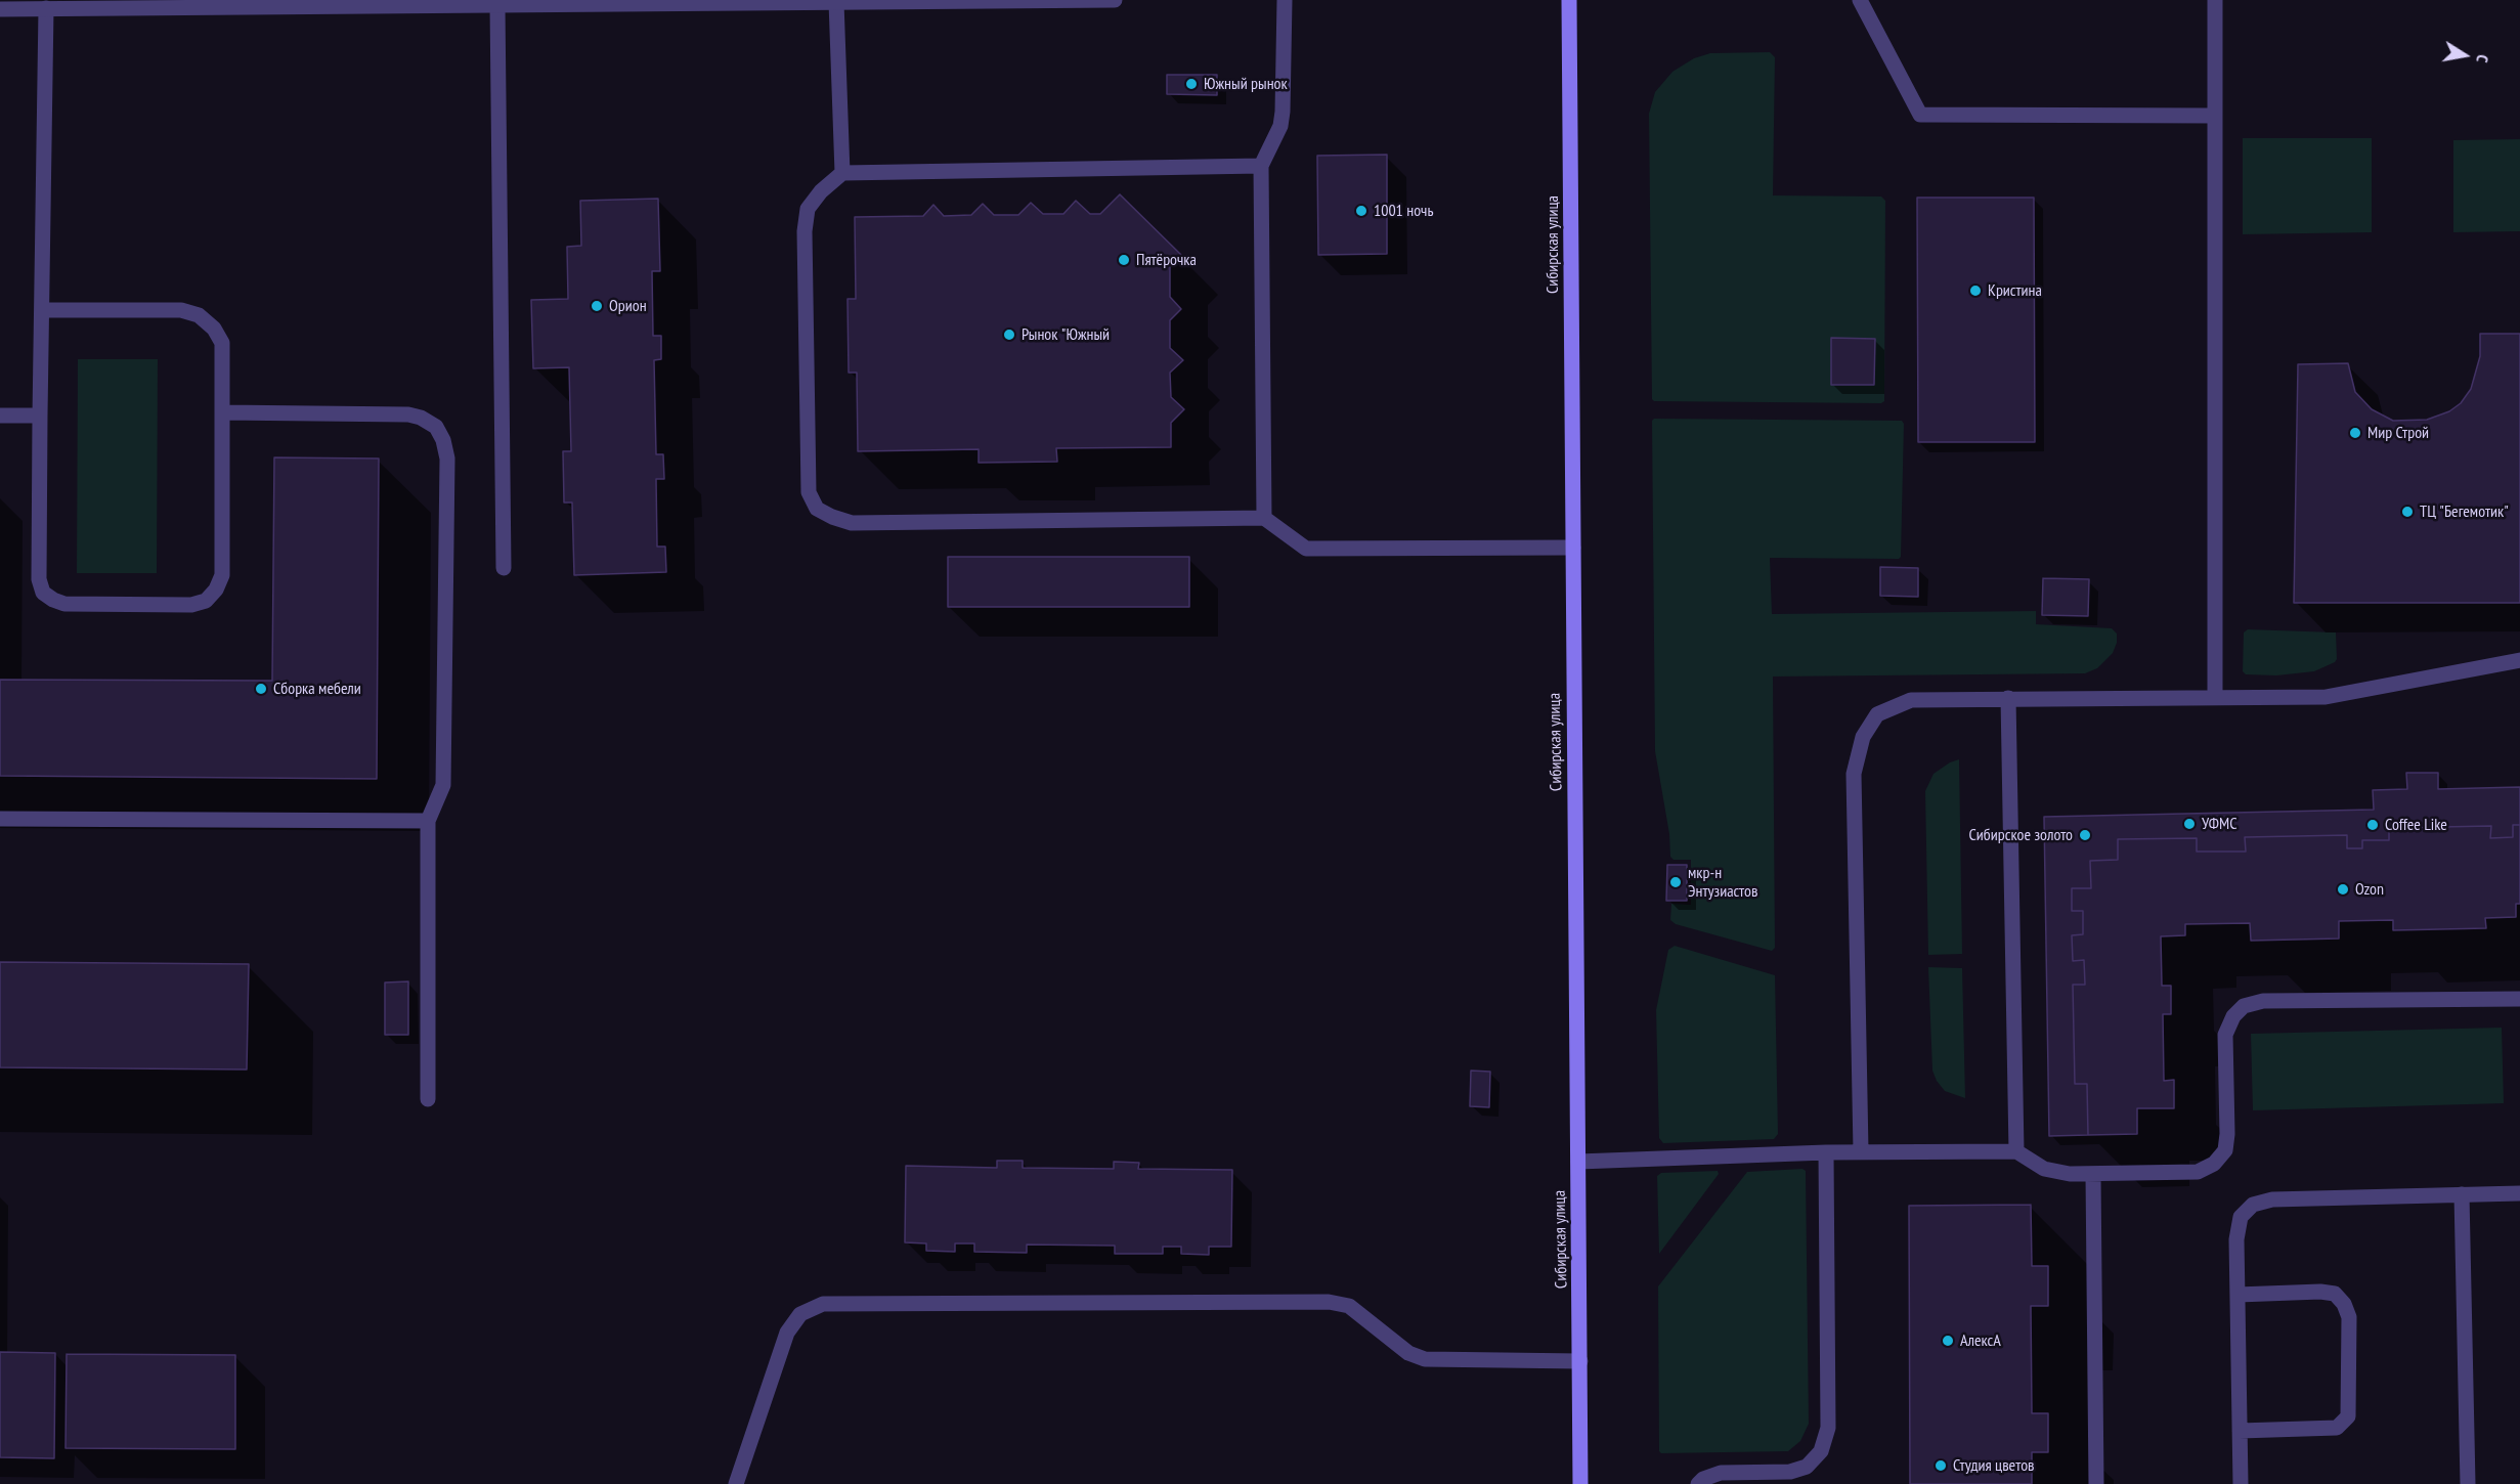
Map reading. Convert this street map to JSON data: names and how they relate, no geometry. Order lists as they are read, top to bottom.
{
  "streets": {
    "main road": ["Сибирская улица"]
  },
  "places": [
    "Южный рынок",
    "1001 ночь",
    "Пятёрочка",
    "Кристина",
    "Орион",
    "Рынок \"Южный",
    "Мир Строй",
    "ТЦ \"Бегемотик\"",
    "Сборка мебели",
    "УФМС",
    "Coffee Like",
    "Сибирское золото",
    "мкр-н Энтузиастов",
    "Ozon",
    "АлексА",
    "Студия цветов"
  ],
  "north": "right"
}
